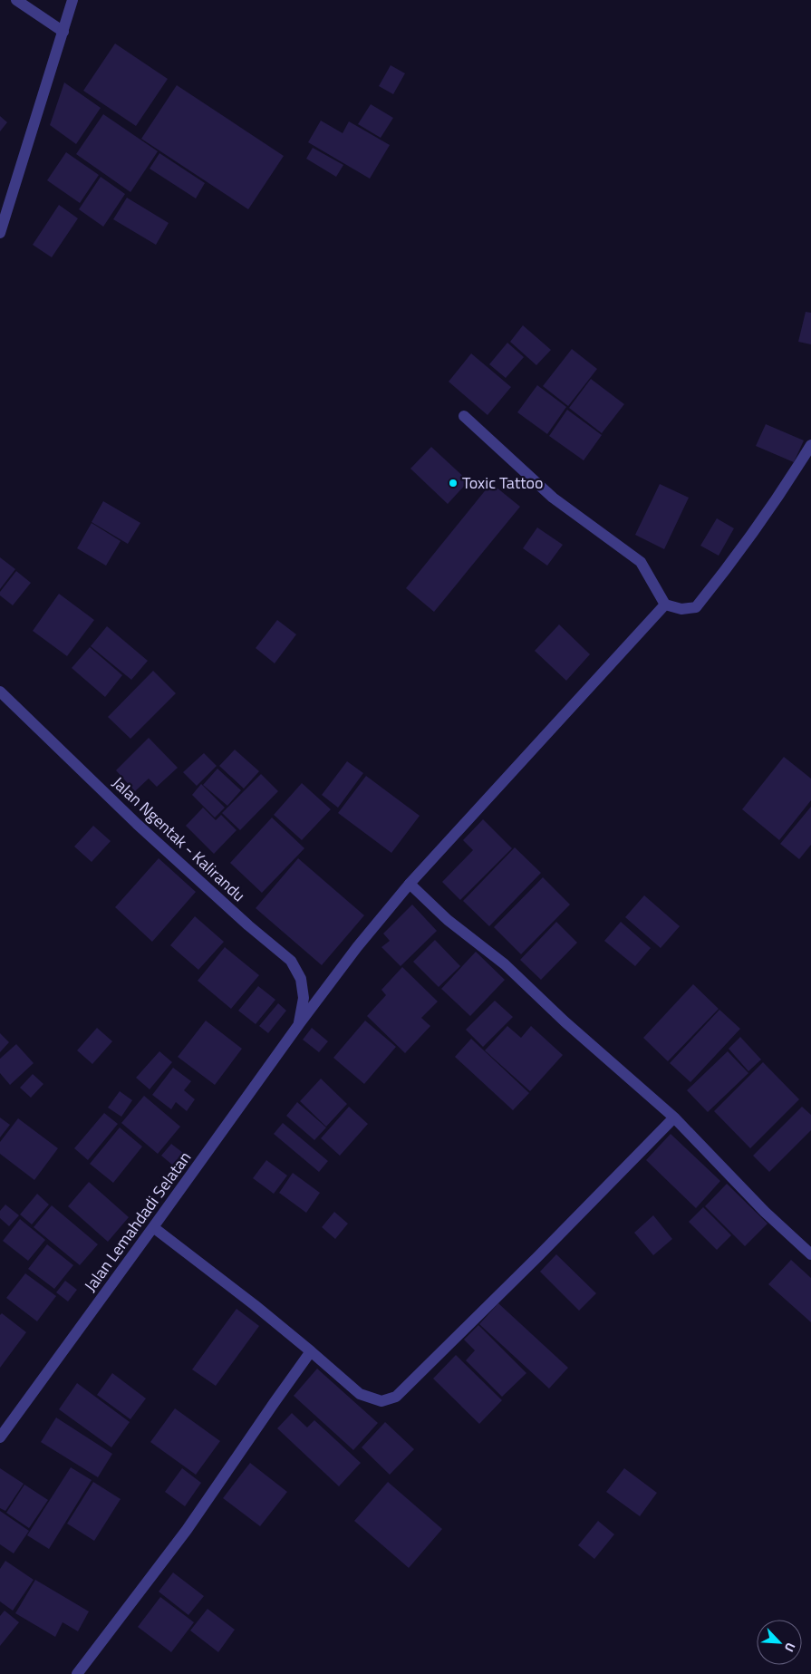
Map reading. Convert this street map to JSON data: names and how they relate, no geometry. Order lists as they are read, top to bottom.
{
  "streets": {
    "street": ["Jalan Ngentak - Kalirandu", "Jalan Lemahdadi Selatan"]
  },
  "crossings": [
    ["Jalan Ngentak - Kalirandu", "Jalan Lemahdadi Selatan"]
  ],
  "places": ["Toxic Tattoo"],
  "north": "bottom right"
}
